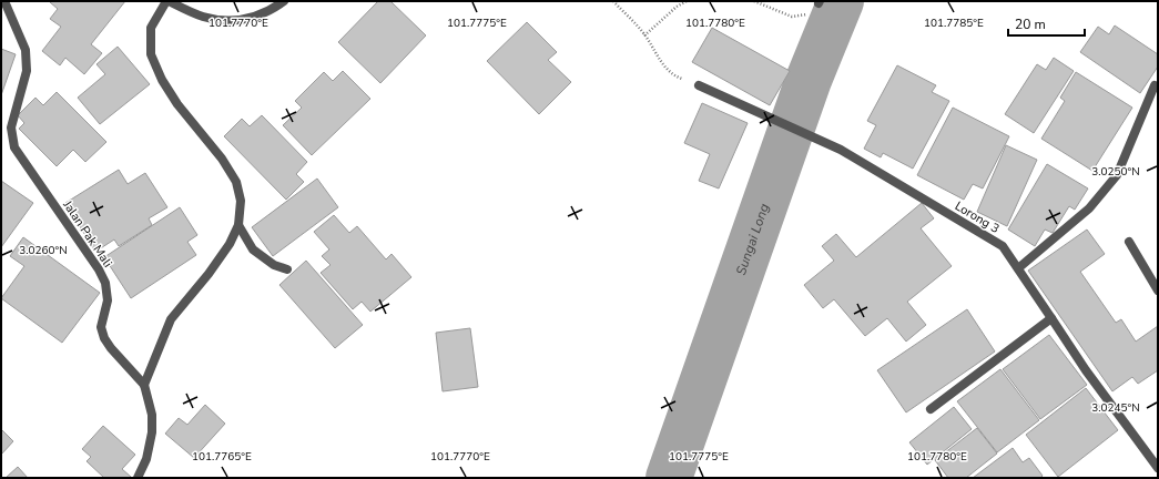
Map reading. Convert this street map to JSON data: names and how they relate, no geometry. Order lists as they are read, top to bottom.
{
  "streets": {
    "street": ["Lorong 3", "Jalan Pak Mali"]
  },
  "water": ["Sungai Long"],
  "scale_bar": "20 m",
  "coordinates": [
    "101.7770°E",
    "101.7775°E",
    "101.7780°E",
    "101.7785°E",
    "3.0250°N",
    "3.0260°N",
    "3.0245°N",
    "101.7765°E"
  ]
}
